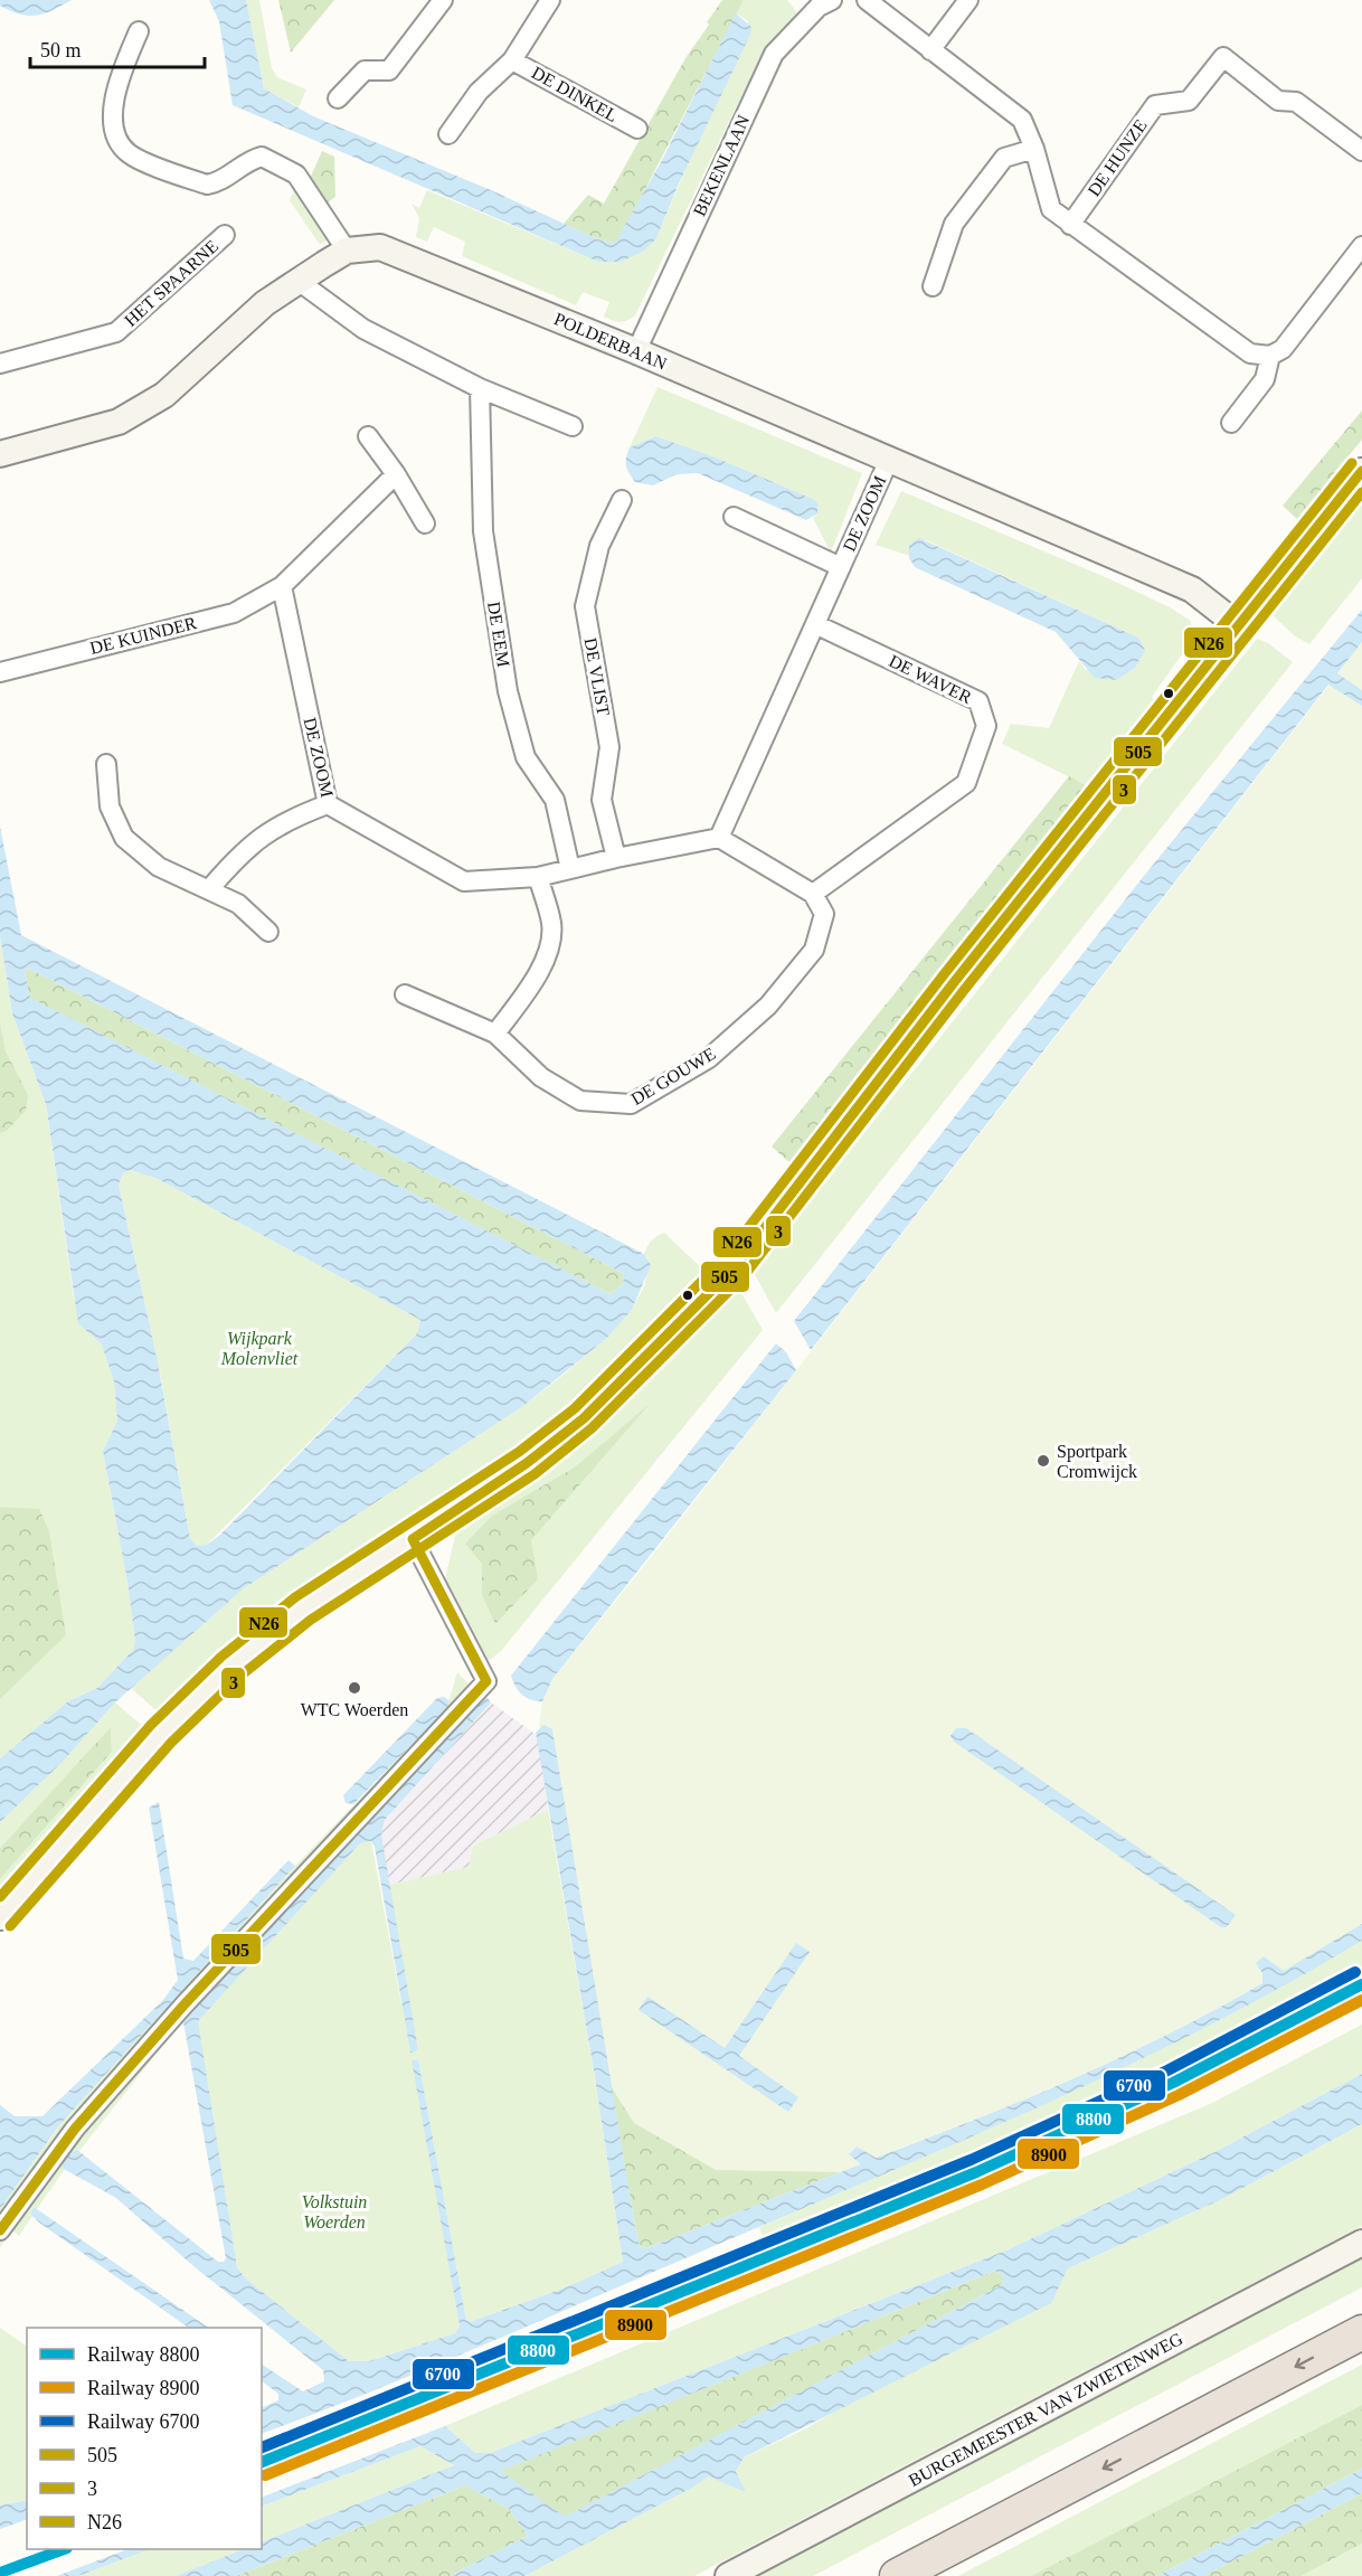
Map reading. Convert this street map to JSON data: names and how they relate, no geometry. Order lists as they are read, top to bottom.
{
  "streets": {
    "street": [
      "DE DINKEL",
      "DE HUNZE",
      "BEKENLAAN",
      "HET SPAARNE",
      "POLDERBAAN",
      "DE ZOOM",
      "DE EEM",
      "DE KUINDER",
      "DE VLIST",
      "DE WAVER",
      "DE GOUWE",
      "BURGEMEESTER VAN ZWIETENWEG"
    ]
  },
  "crossings": [
    ["BEKENLAAN", "POLDERBAAN"],
    ["POLDERBAAN", "DE ZOOM"],
    ["DE ZOOM", "DE EEM"],
    ["DE ZOOM", "DE KUINDER"],
    ["DE ZOOM", "DE VLIST"],
    ["DE ZOOM", "DE WAVER"],
    ["DE WAVER", "DE GOUWE"]
  ],
  "parks": ["Wijkpark Molenvliet", "Volkstuin Woerden"],
  "places": ["Sportpark Cromwijck", "WTC Woerden"],
  "lines": [
    "transit line N26",
    "transit line 505",
    "transit line 3",
    "rail line 6700",
    "rail line 8800",
    "rail line 8900"
  ],
  "legend": [
    "Railway 8800",
    "Railway 8900",
    "Railway 6700",
    "505",
    "3",
    "N26"
  ],
  "scale_bar": "50 m"
}
